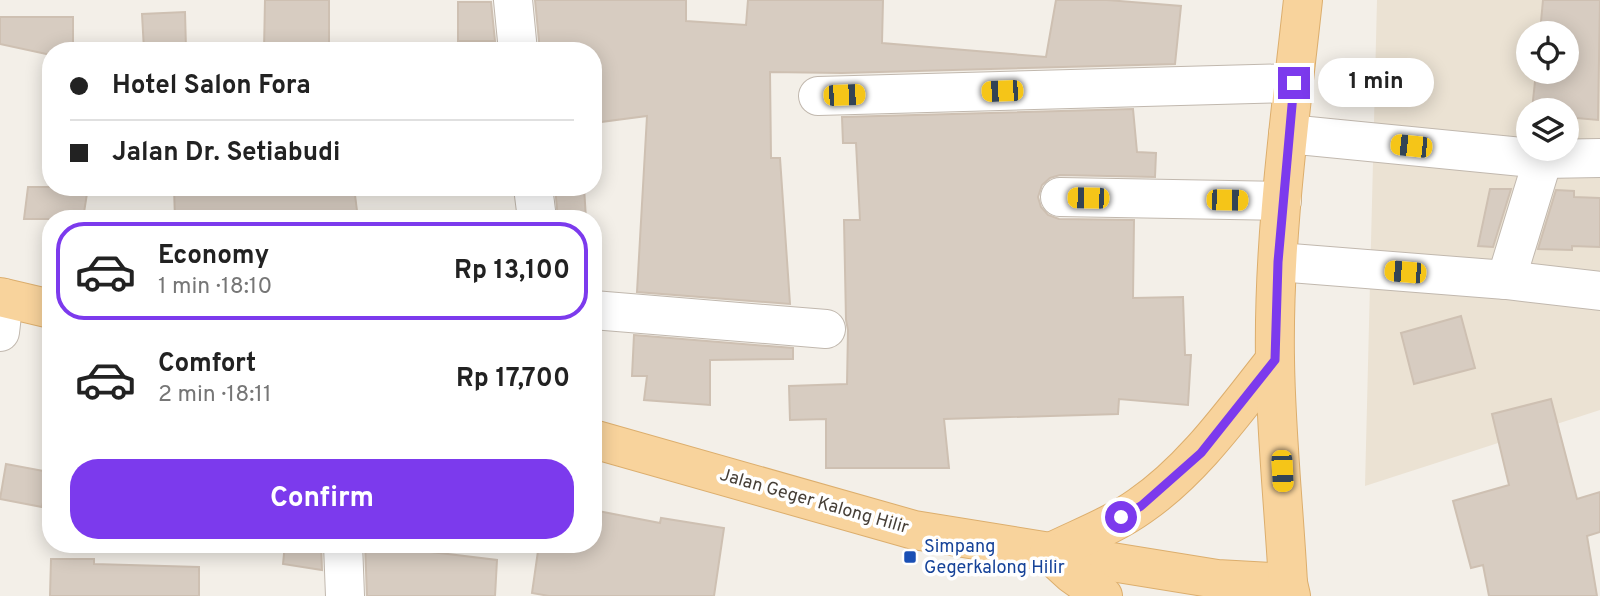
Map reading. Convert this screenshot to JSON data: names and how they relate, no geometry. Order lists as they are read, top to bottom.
{
  "streets": {
    "main road": ["Jalan Geger Kalong Hilir"]
  },
  "places": {
    "transit": ["Simpang Gegerkalong Hilir"]
  },
  "page": {
    "banner": ["Hotel Salon Fora", "Jalan Dr. Setiabudi"],
    "bubble": "1 min",
    "list": [
      {
        "name": "Economy",
        "note": "1 min · 18:10",
        "value": "Rp 13,100"
      },
      {
        "name": "Comfort",
        "note": "2 min · 18:11",
        "value": "Rp 17,700"
      }
    ],
    "buttons": "Confirm"
  }
}
